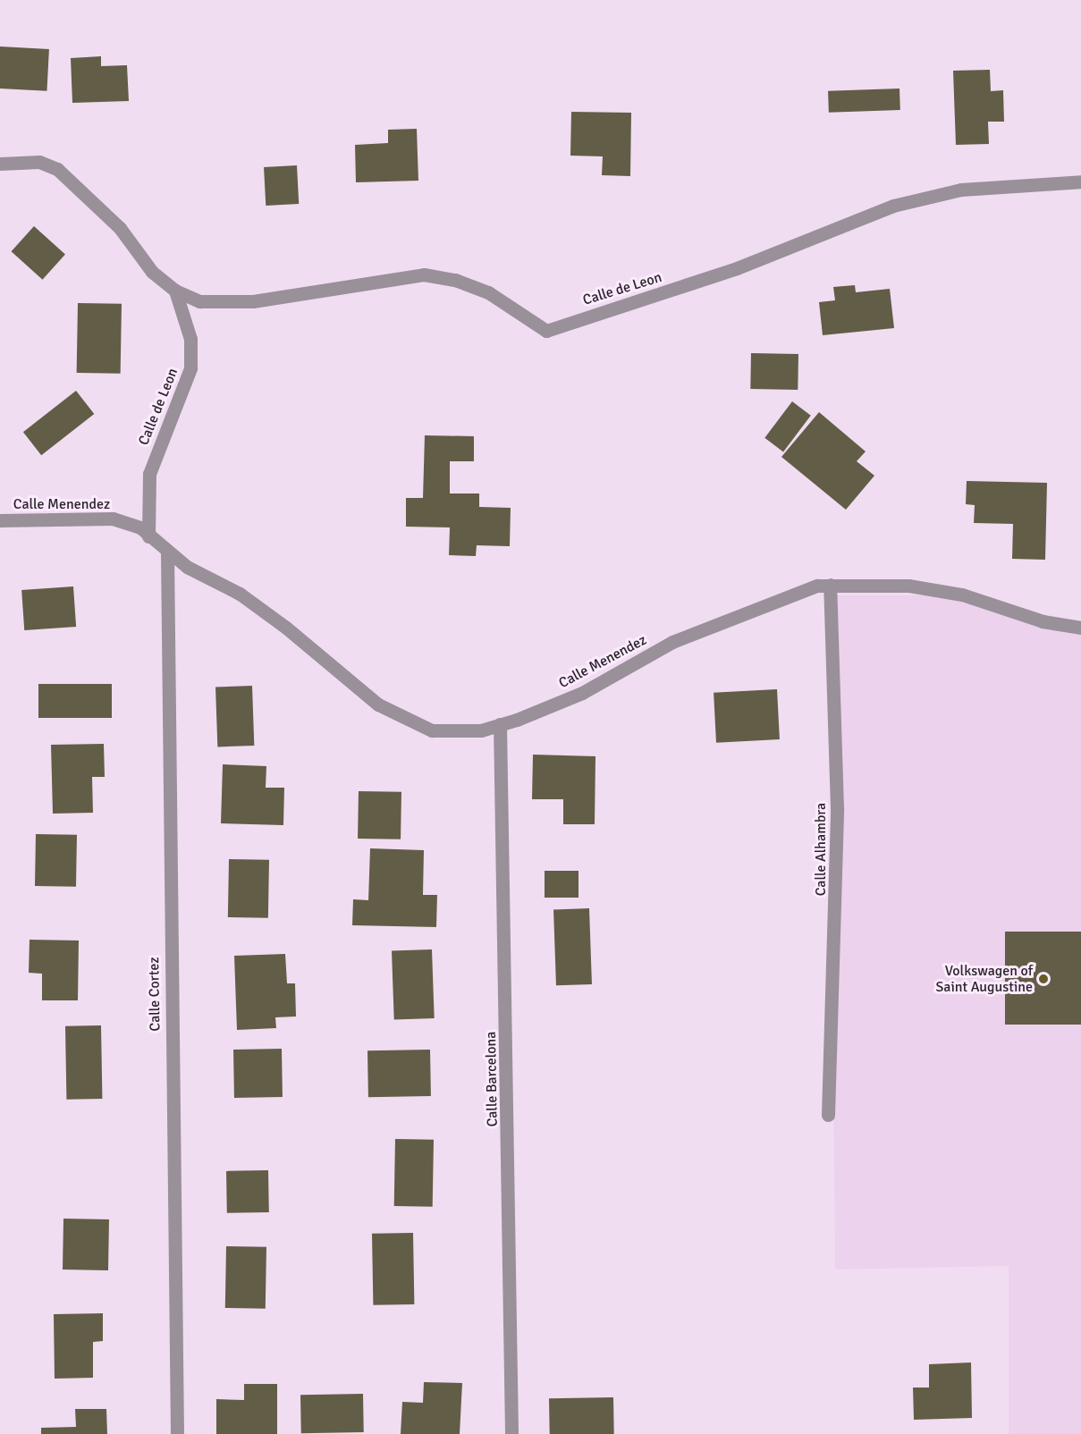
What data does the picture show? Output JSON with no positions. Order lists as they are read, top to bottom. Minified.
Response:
{"streets":{"street":["Calle de Leon","Calle Menendez","Calle Alhambra","Calle Cortez","Calle Barcelona"]},"crossings":[["Calle de Leon","Calle Menendez"],["Calle Menendez","Calle Alhambra"],["Calle Menendez","Calle Cortez"],["Calle Menendez","Calle Barcelona"]],"places":["Volkswagen of Saint Augustine"]}
